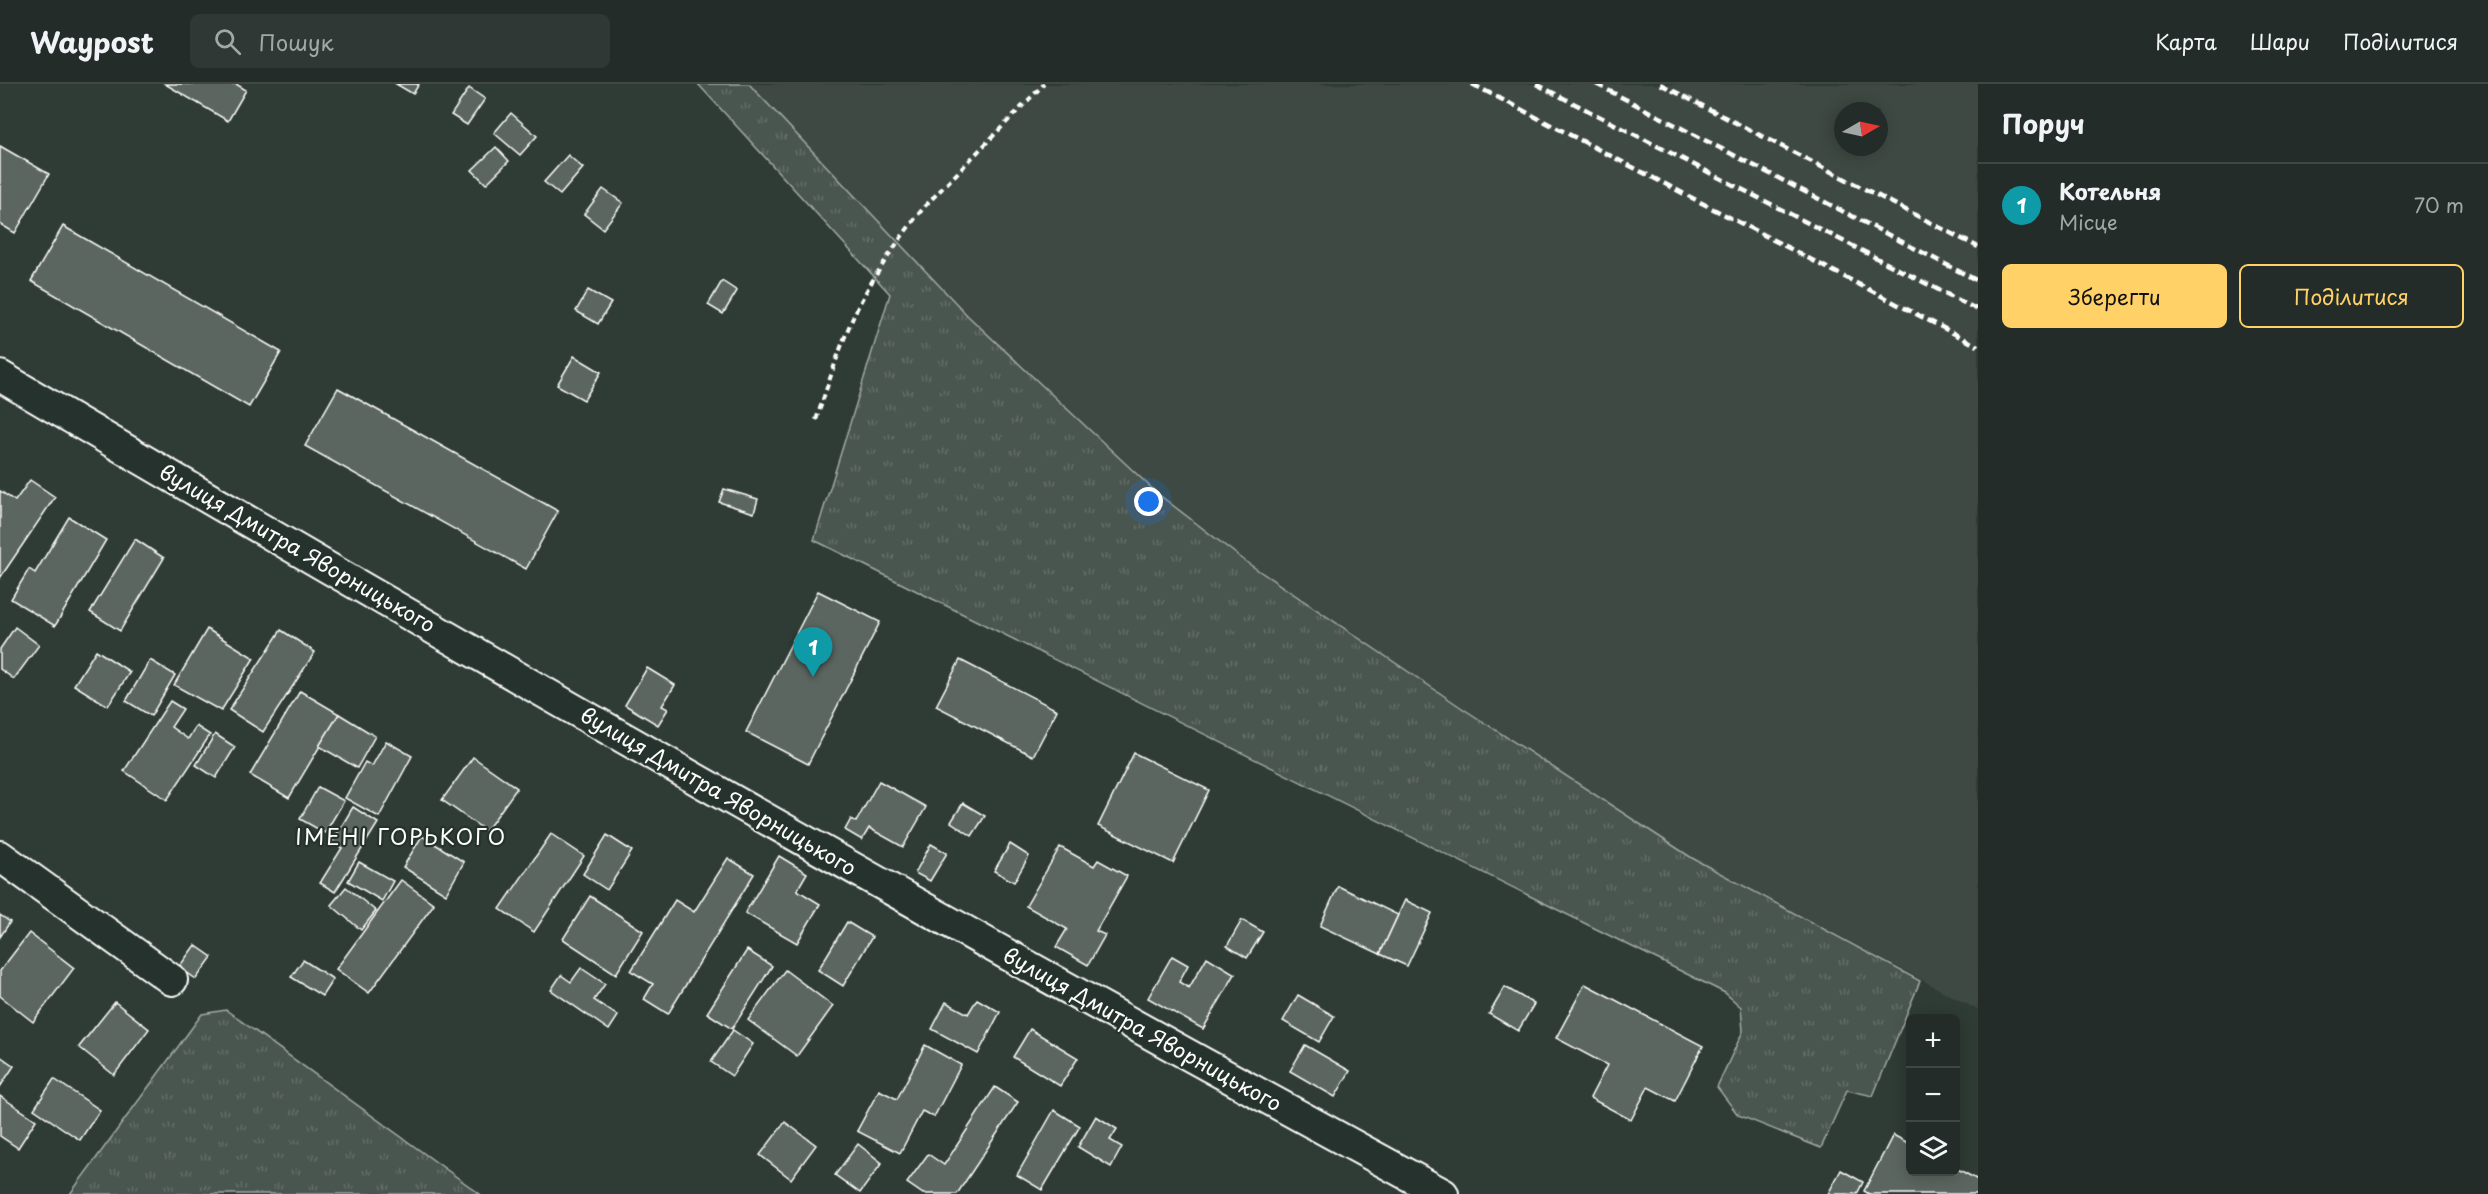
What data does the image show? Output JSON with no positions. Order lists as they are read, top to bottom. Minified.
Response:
{"streets":{"street":["вулиця Дмитра Яворницького"]},"districts":["ІМЕНІ ГОРЬКОГО"],"north":"right","page":{"header":"Waypost","search":"Пошук","nav":["Карта","Шари","Поділитися"],"heading":"Поруч","list":[{"mark":"1","name":"Котельня","note":"Місце","value":"70 m"}],"buttons":["Зберегти","Поділитися"],"pins":"1","map_buttons":["+","−"]}}
